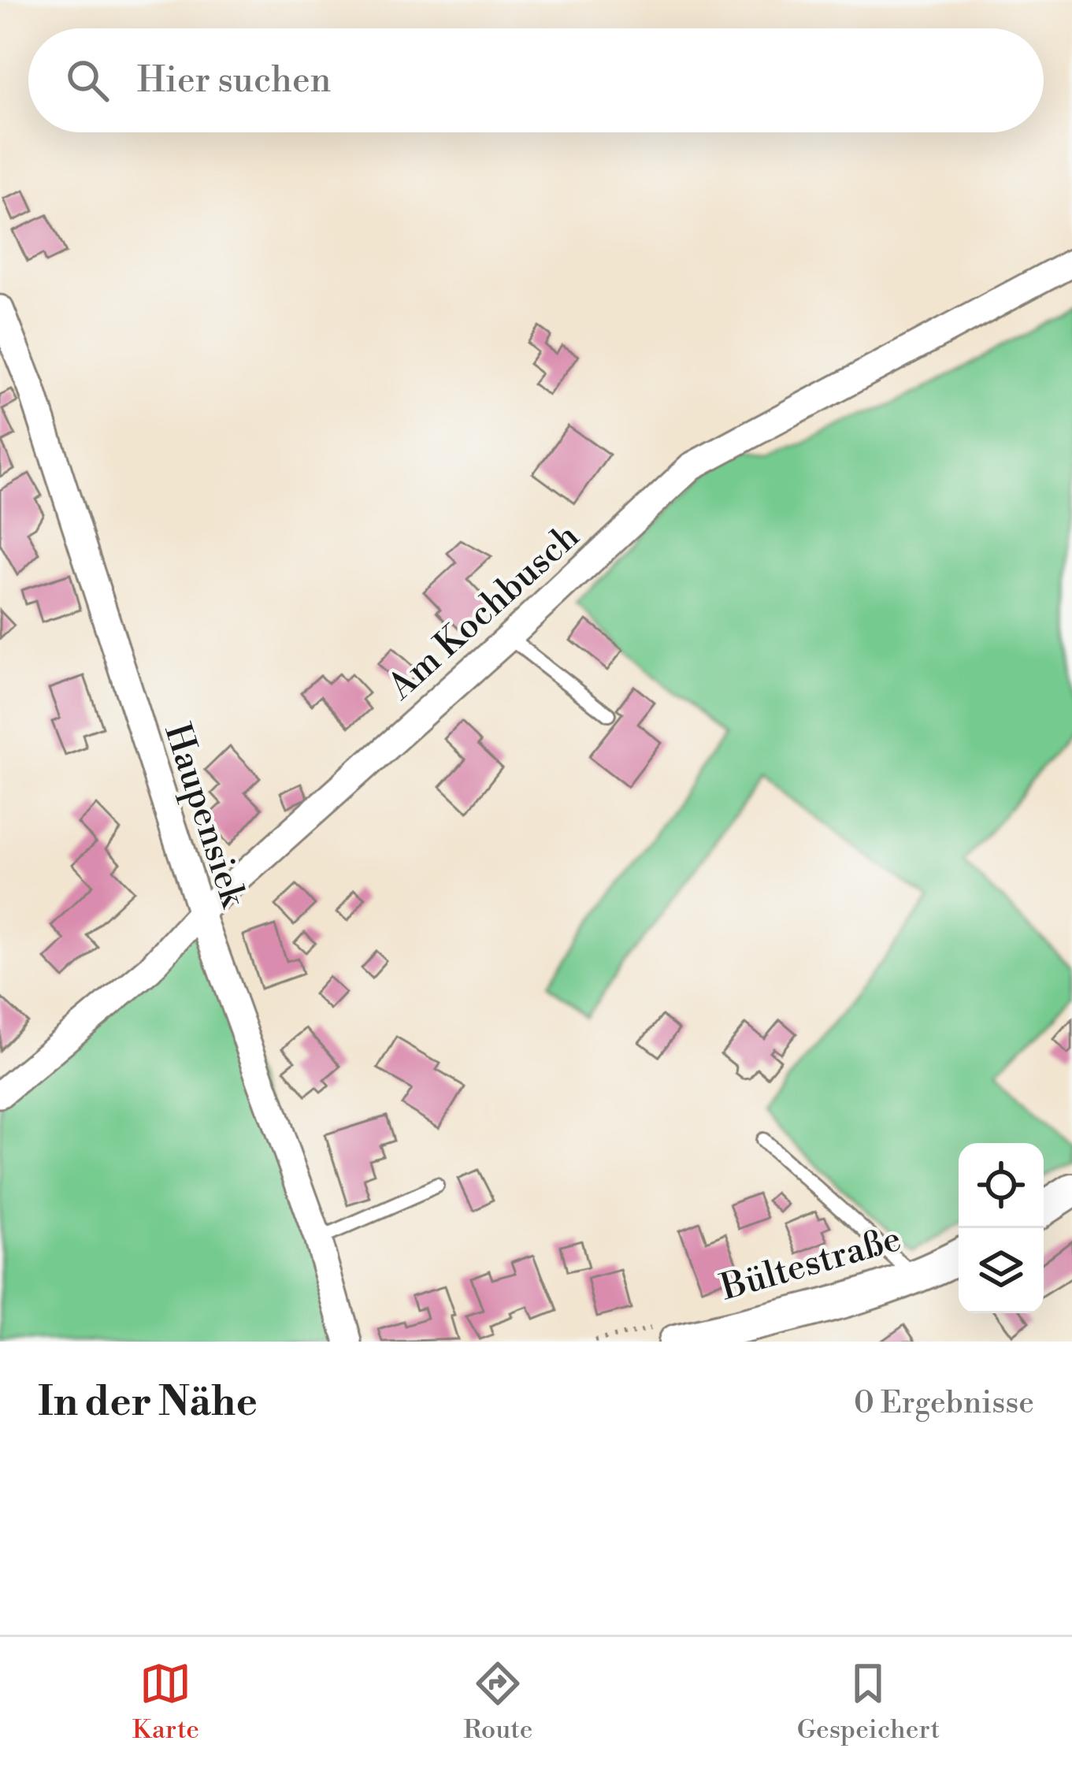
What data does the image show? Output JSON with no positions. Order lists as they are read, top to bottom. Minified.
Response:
{"streets":{"street":["Am Kochbusch","Haupensiek","Bültestraße"]},"crossings":[["Am Kochbusch","Haupensiek"]],"page":{"search":"Hier suchen","heading":["In der Nähe","0 Ergebnisse"],"nav":["Karte","Route","Gespeichert"]}}
